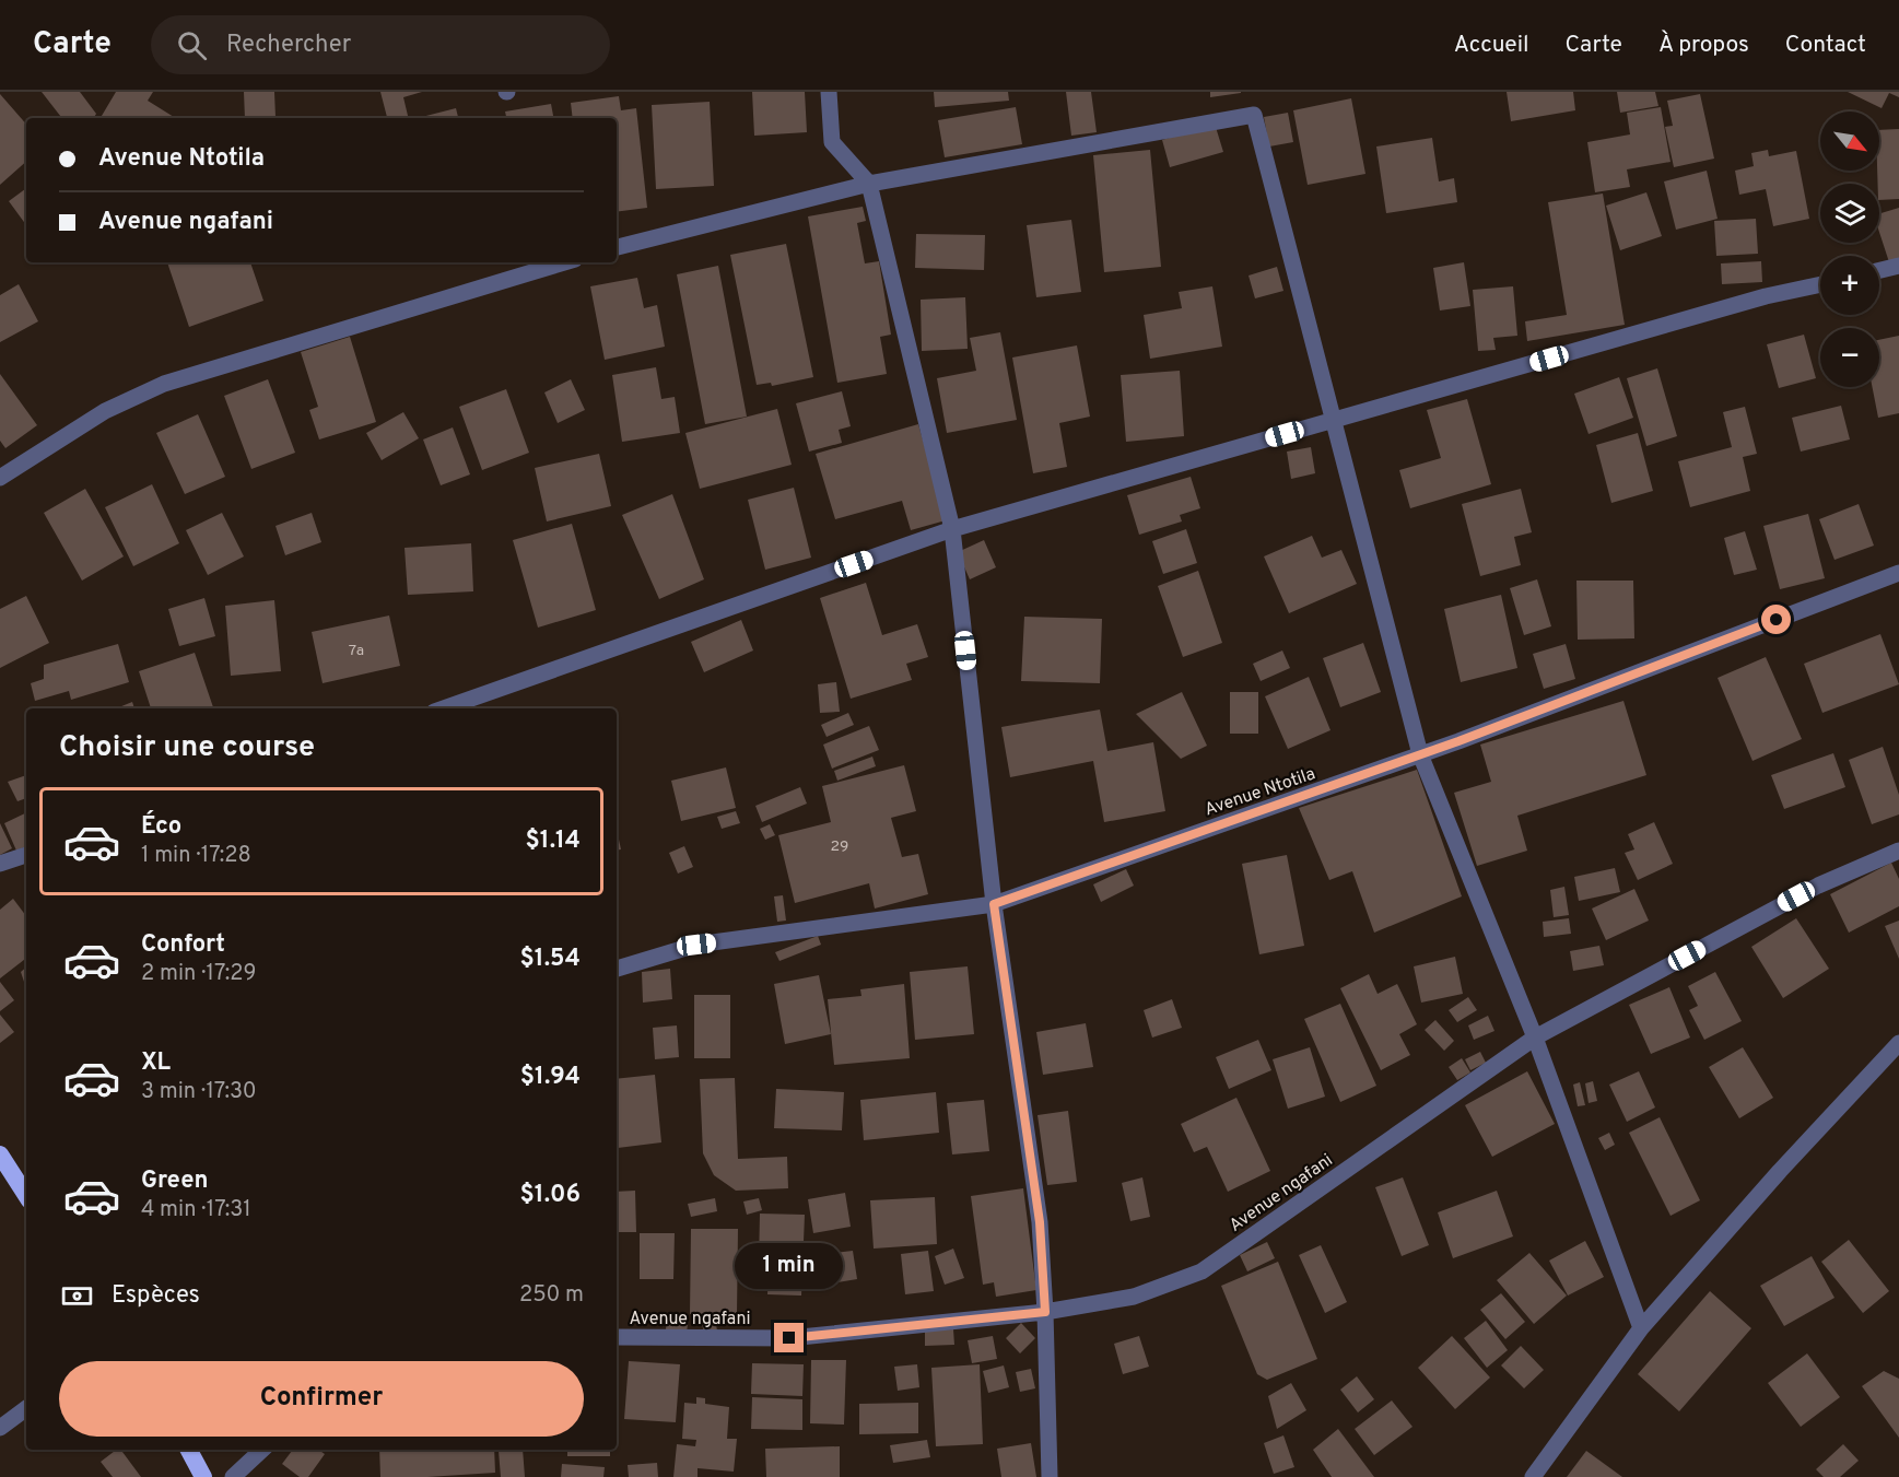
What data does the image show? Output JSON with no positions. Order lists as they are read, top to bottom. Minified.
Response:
{"streets":{"street":["Avenue Ntotila","Avenue ngafani"]},"house_numbers":["7a","29"],"north":"bottom right","page":{"header":"Carte","search":"Rechercher","nav":["Accueil","Carte","À propos","Contact"],"map_buttons":["+","−"],"banner":["Avenue Ntotila","Avenue ngafani"],"heading":"Choisir une course","list":[{"name":"Éco","note":"1 min · 17:28","value":"$1.14"},{"name":"Confort","note":"2 min · 17:29","value":"$1.54"},{"name":"XL","note":"3 min · 17:30","value":"$1.94"},{"name":"Green","note":"4 min · 17:31","value":"$1.06"}],"bubble":"1 min","pay":["Espèces","250 m"],"buttons":"Confirmer"}}
